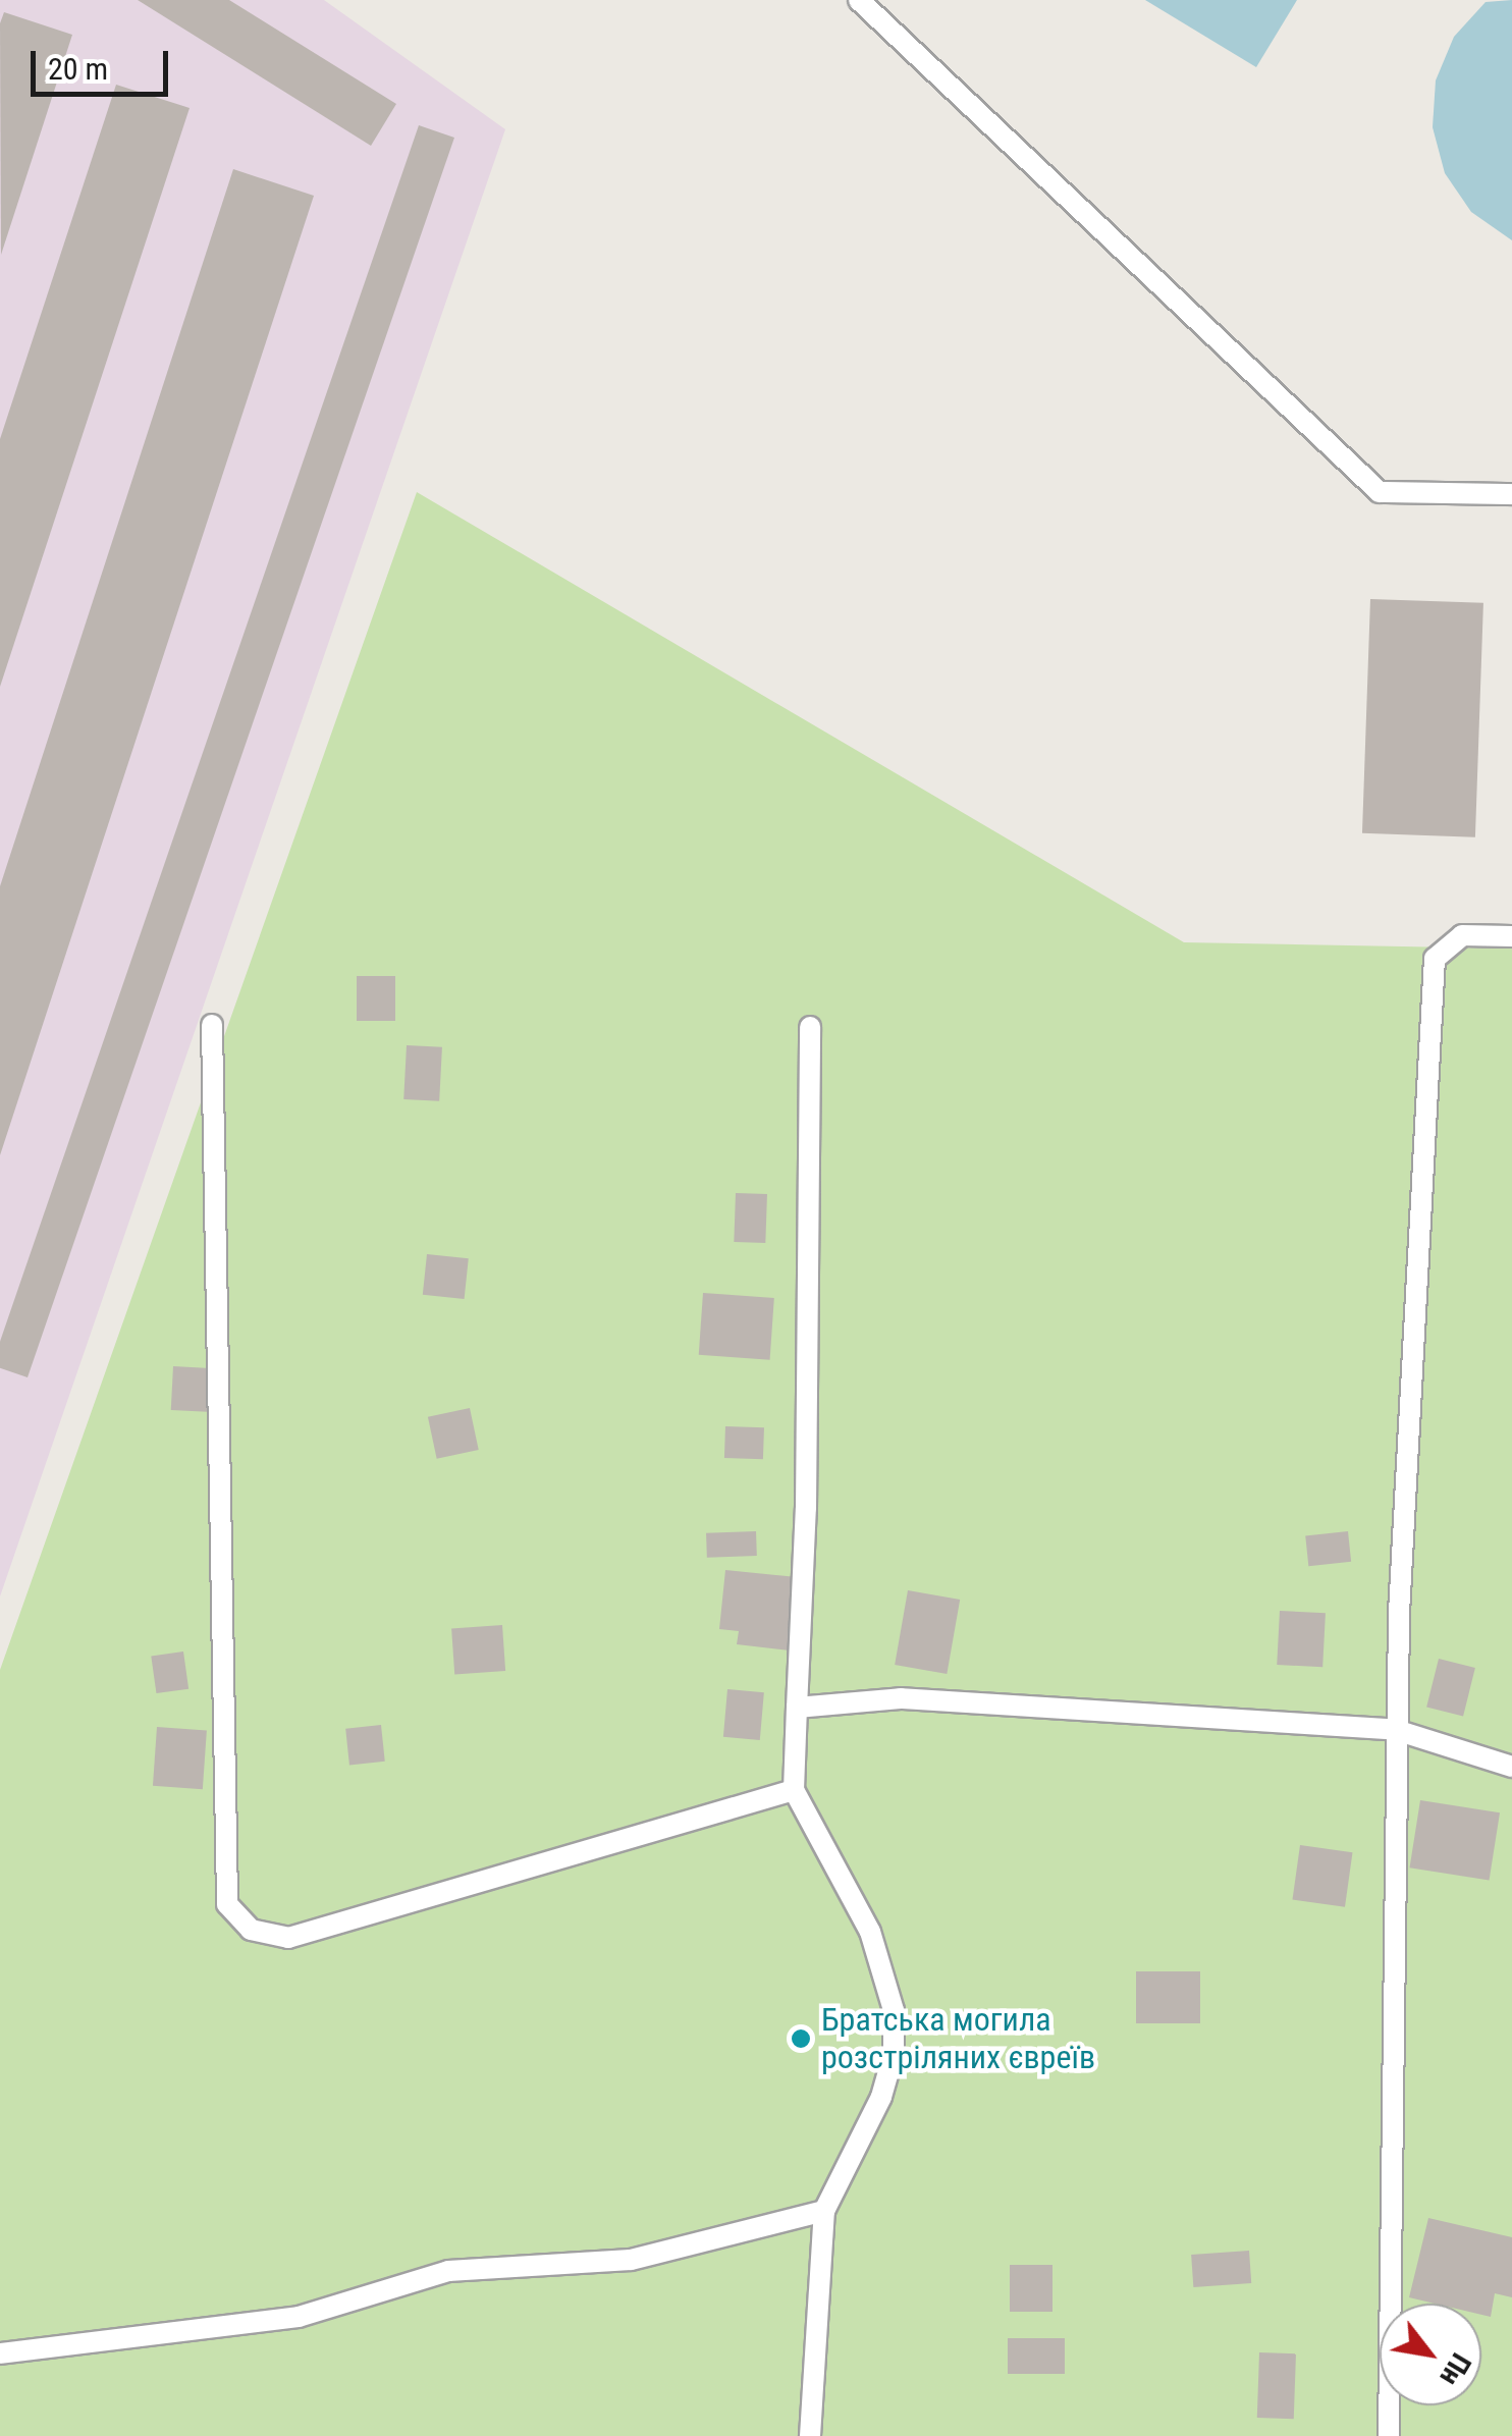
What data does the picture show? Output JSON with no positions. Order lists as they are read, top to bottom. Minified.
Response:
{"places":["Братська могила розстріляних євреїв"],"scale_bar":"20 m","north":"bottom right"}
